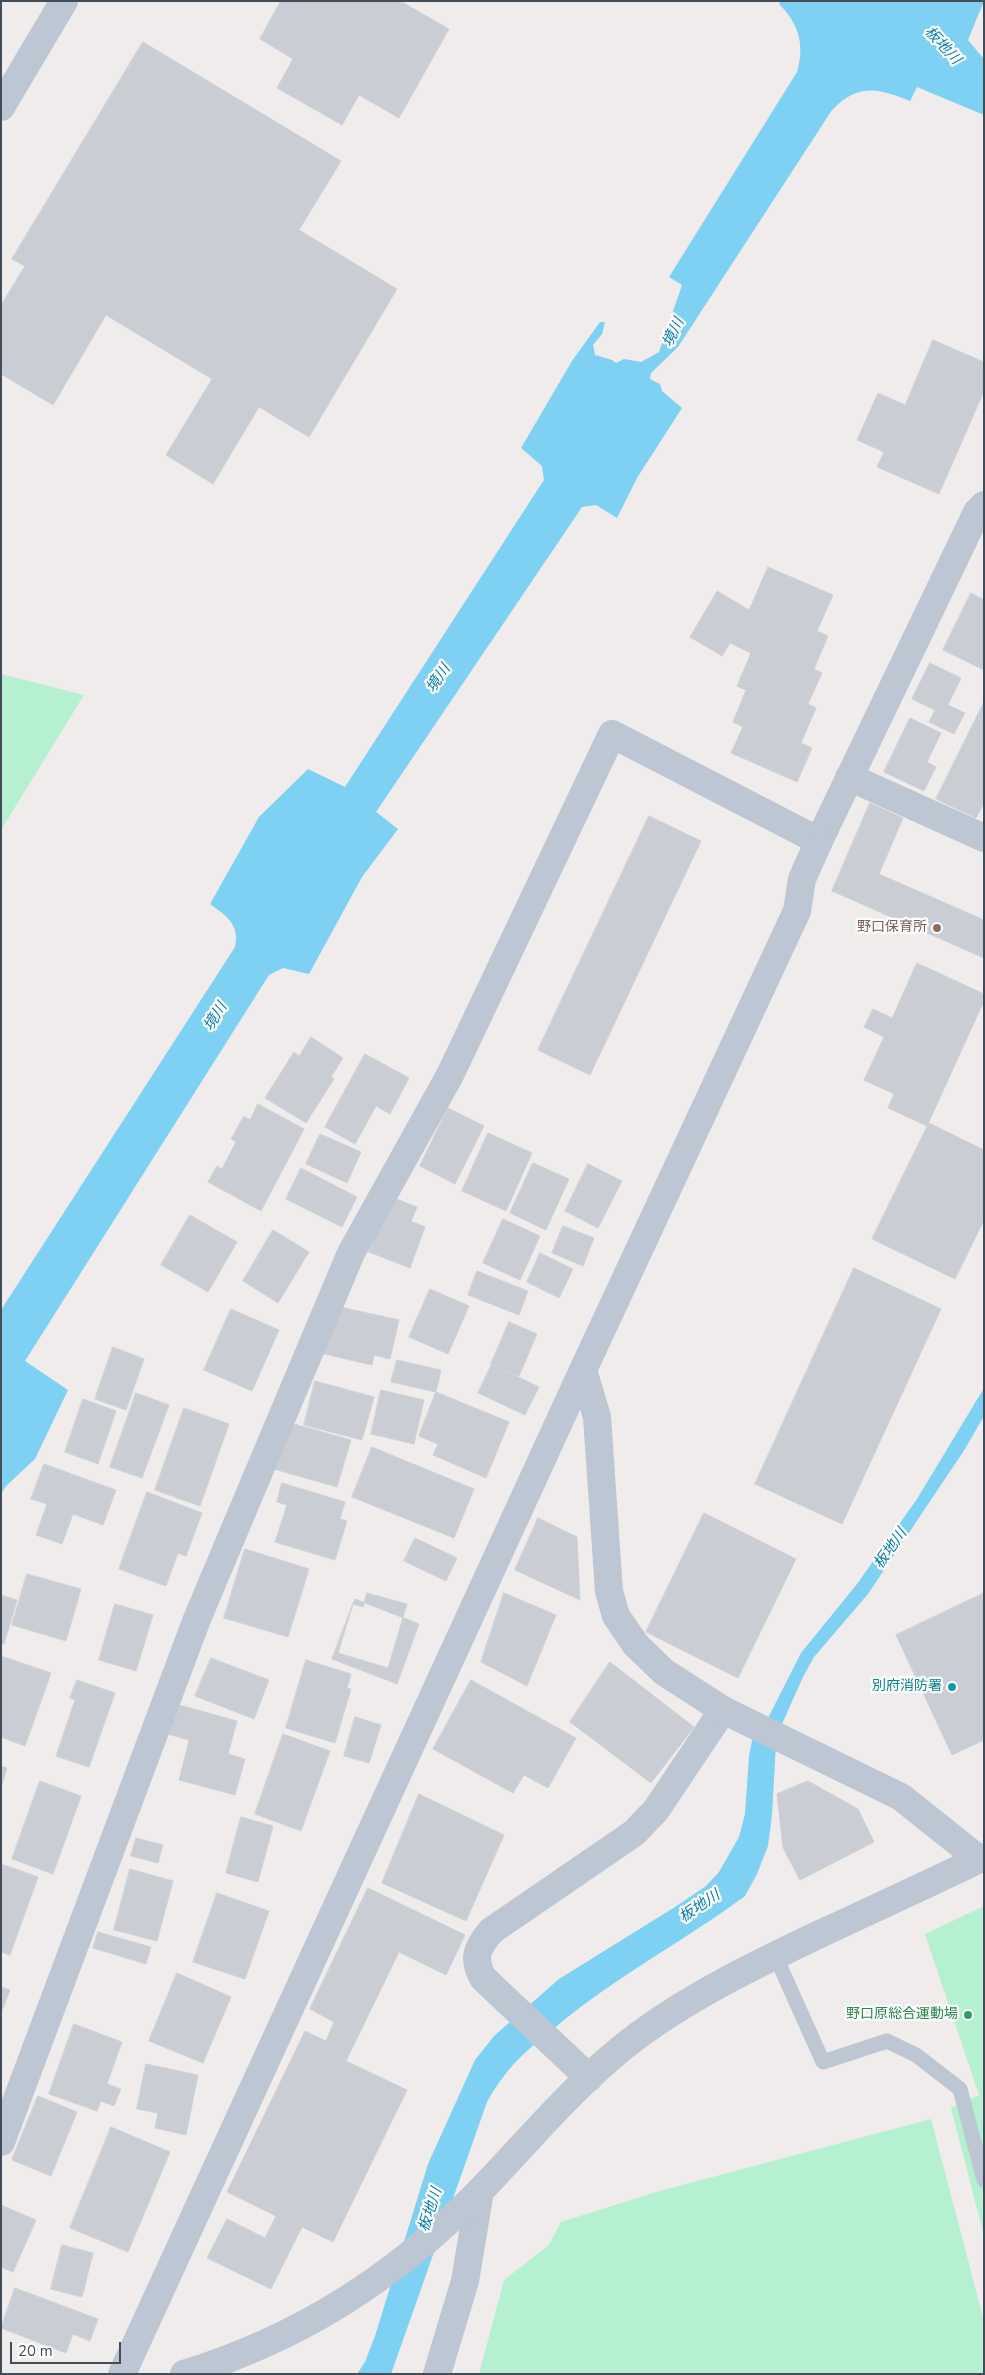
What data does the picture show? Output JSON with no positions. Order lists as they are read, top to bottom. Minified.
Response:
{"water":["板地川","境川"],"places":["野口保育所","別府消防署","野口原総合運動場"],"scale_bar":"20 m"}
